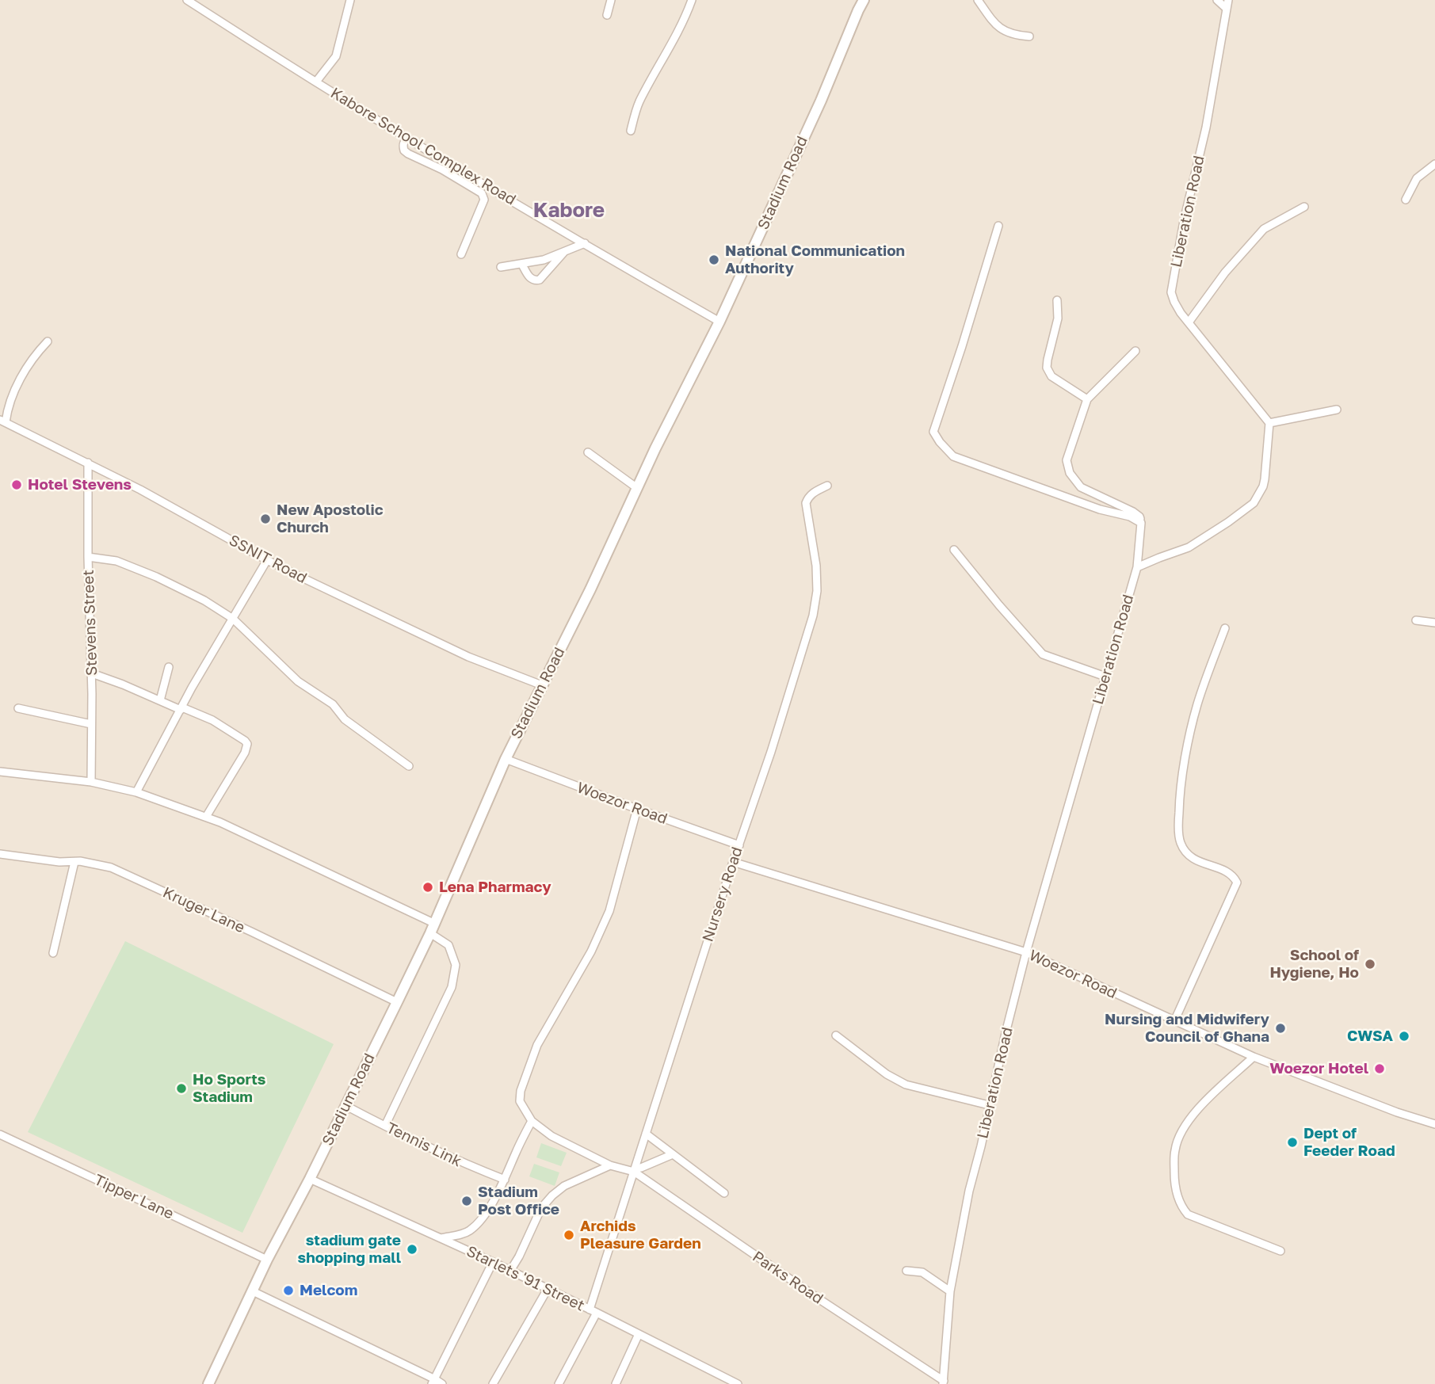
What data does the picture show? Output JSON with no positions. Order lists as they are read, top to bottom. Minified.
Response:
{"streets":{"main road":["Stadium Road"],"street":["Kabore School Complex Road","Liberation Road","SSNIT Road","Stevens Street","Woezor Road","Nursery Road","Kruger Lane","Tennis Link","Tipper Lane","Parks Road","Starlets '91 Street"]},"crossings":[["Kabore School Complex Road","Stadium Road"],["Stadium Road","SSNIT Road"],["Stadium Road","Woezor Road"],["Stadium Road","Kruger Lane"],["Stadium Road","Tennis Link"],["Stadium Road","Tipper Lane"],["Stadium Road","Starlets '91 Street"],["Liberation Road","Woezor Road"],["Liberation Road","Parks Road"],["SSNIT Road","Stevens Street"],["Woezor Road","Nursery Road"],["Nursery Road","Parks Road"],["Nursery Road","Starlets '91 Street"]],"districts":["Kabore"],"places":["National Communication Authority","Hotel Stevens","New Apostolic Church","Lena Pharmacy","School of Hygiene, Ho","Nursing and Midwifery Council of Ghana","CWSA","Woezor Hotel","Ho Sports Stadium","Dept of Feeder Road","Stadium Post Office","Archids Pleasure Garden","stadium gate shopping mall","Melcom"]}
